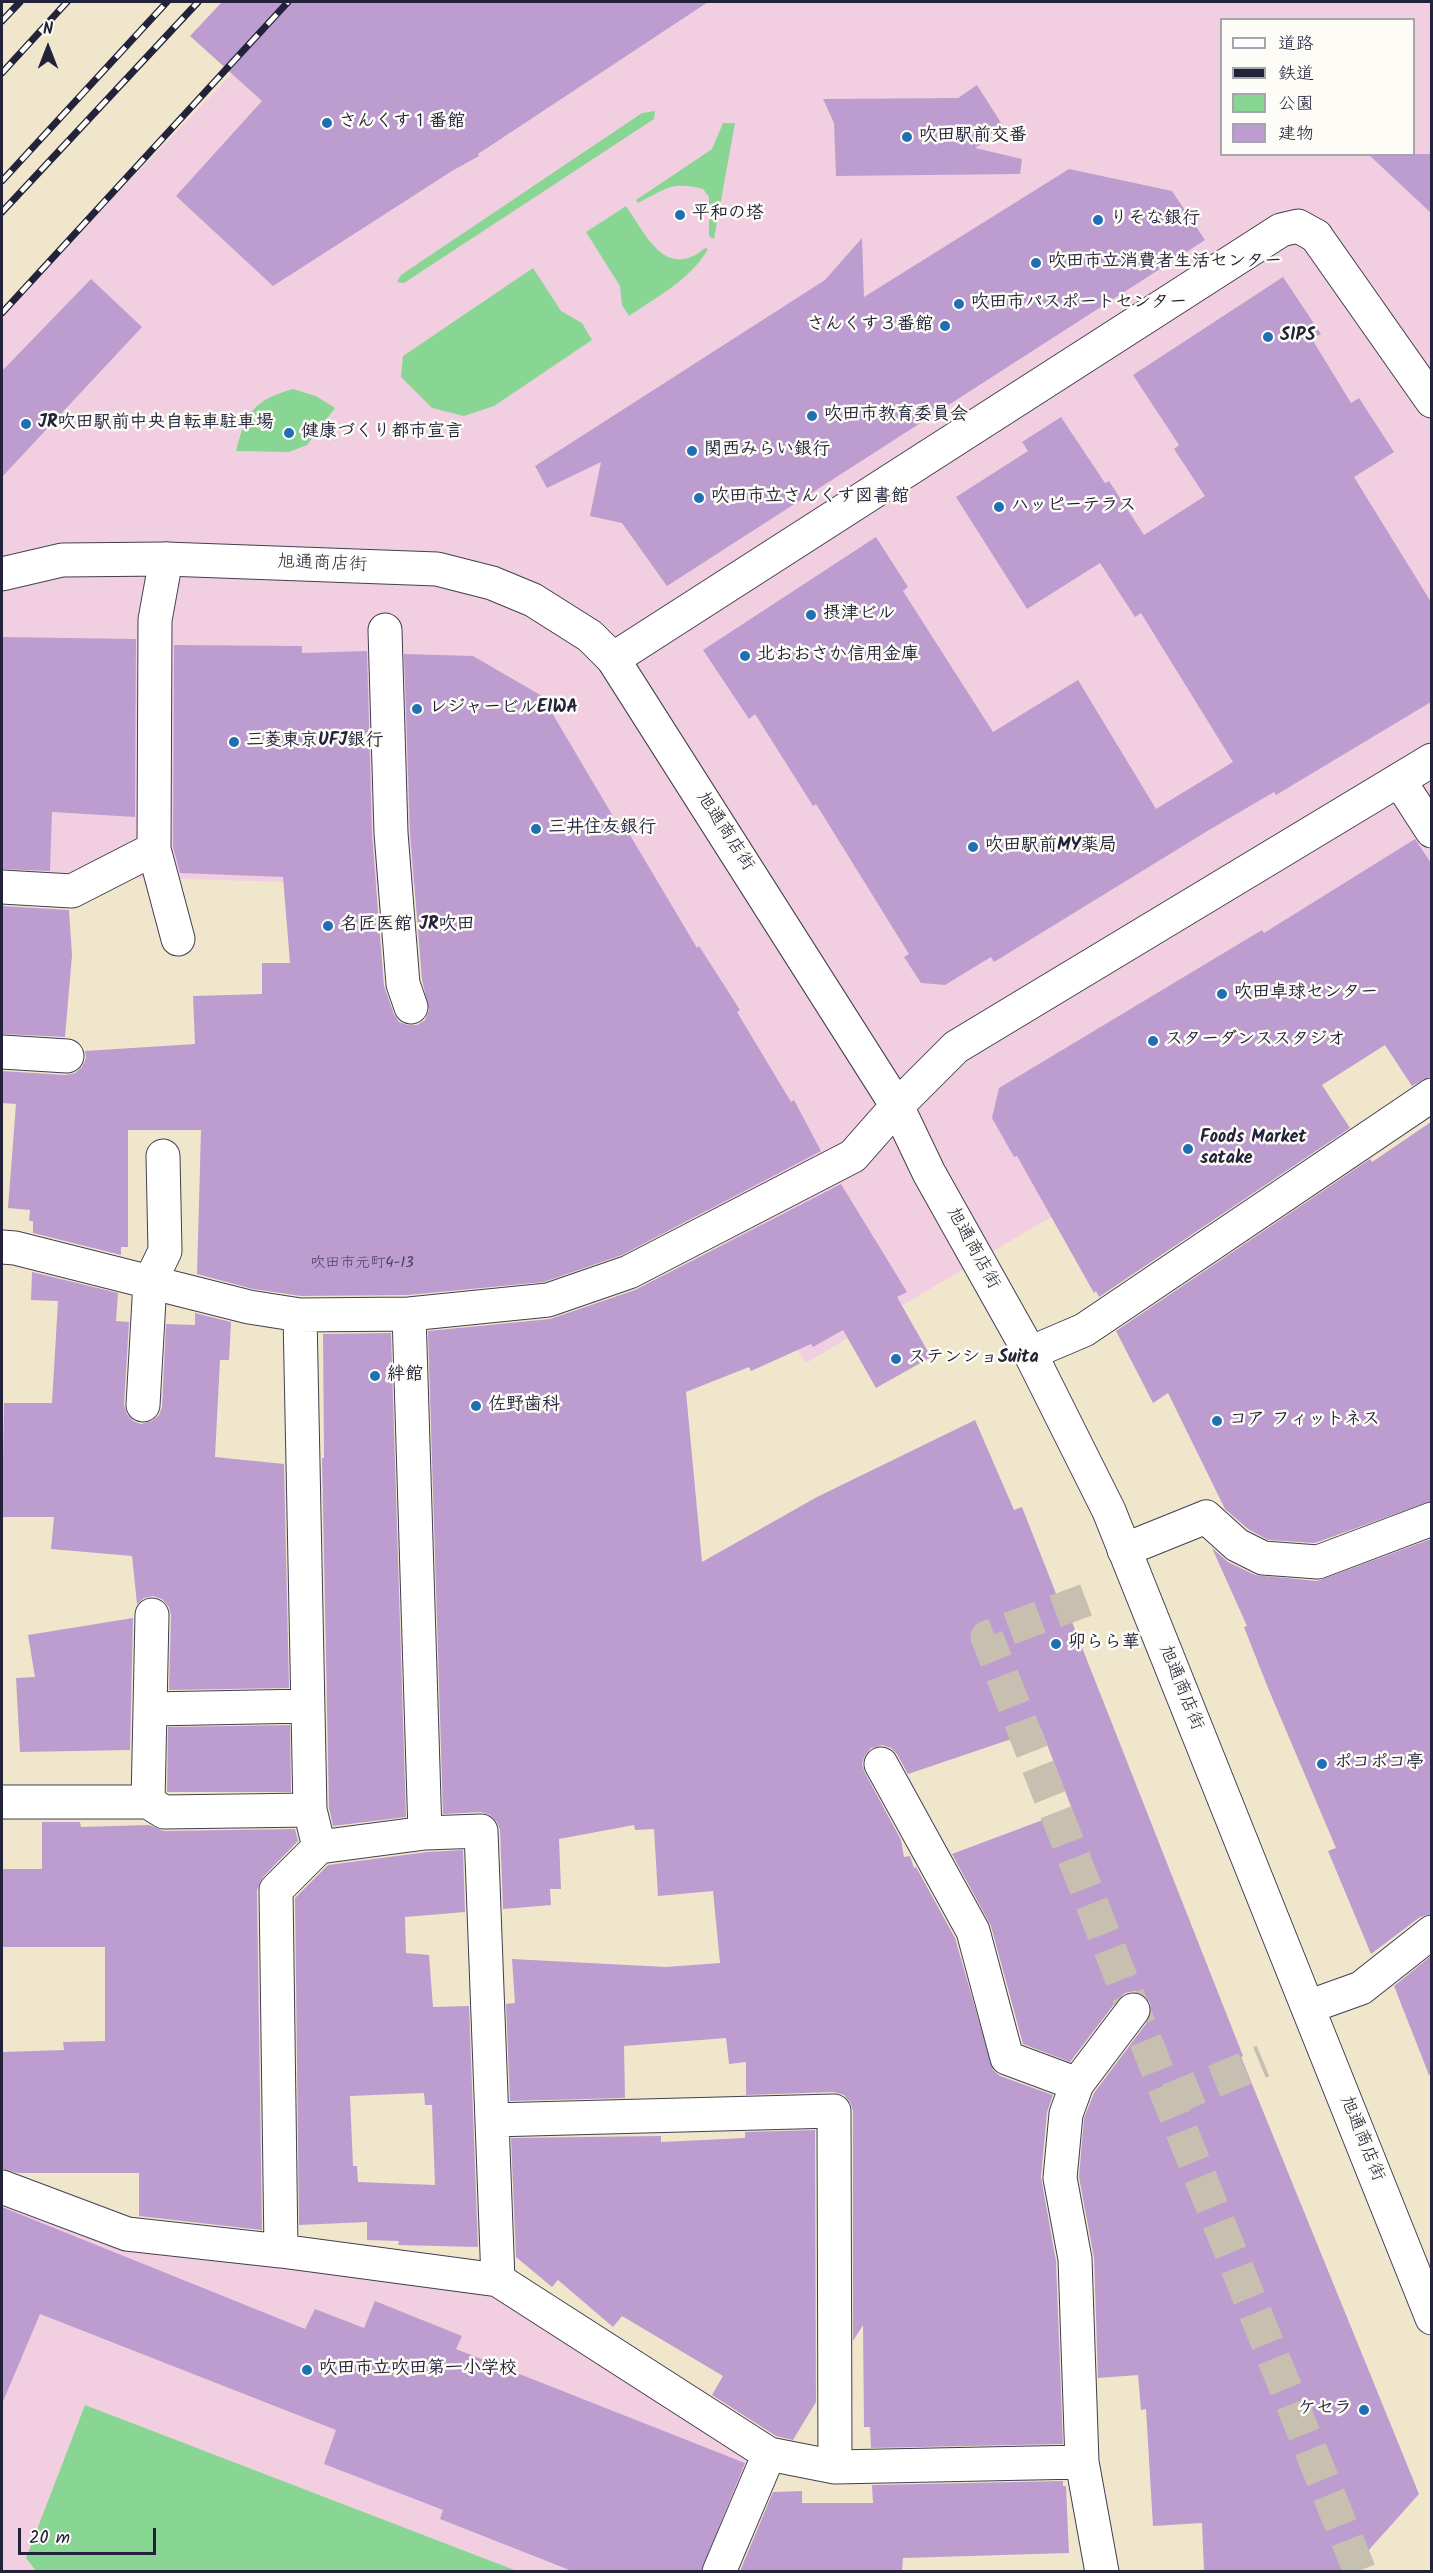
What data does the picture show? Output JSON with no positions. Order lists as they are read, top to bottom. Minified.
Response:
{"streets":{"street":["旭通商店街"]},"places":["さんくす１番館","吹田駅前交番","平和の塔","りそな銀行","吹田市立消費者生活センター","吹田市パスポートセンター","さんくす３番館","SIPS","吹田市教育委員会","JR吹田駅前中央自転車駐車場","健康づくり都市宣言","関西みらい銀行","吹田市立さんくす図書館","ハッピーテラス","摂津ビル","北おおさか信用金庫","レジャービルEIWA","三菱東京UFJ銀行","三井住友銀行","吹田駅前MY薬局","名匠医館 JR吹田","吹田卓球センター","スターダンススタジオ","Foods Market satake","ステンショSuita","絆館","佐野歯科","コア フィットネス","卯らら華","ポコポコ亭","吹田市立吹田第一小学校","ケセラ"],"house_numbers":["吹田市元町4-13"],"legend":["道路","鉄道","公園","建物"],"scale_bar":"20 m","north":"top"}
